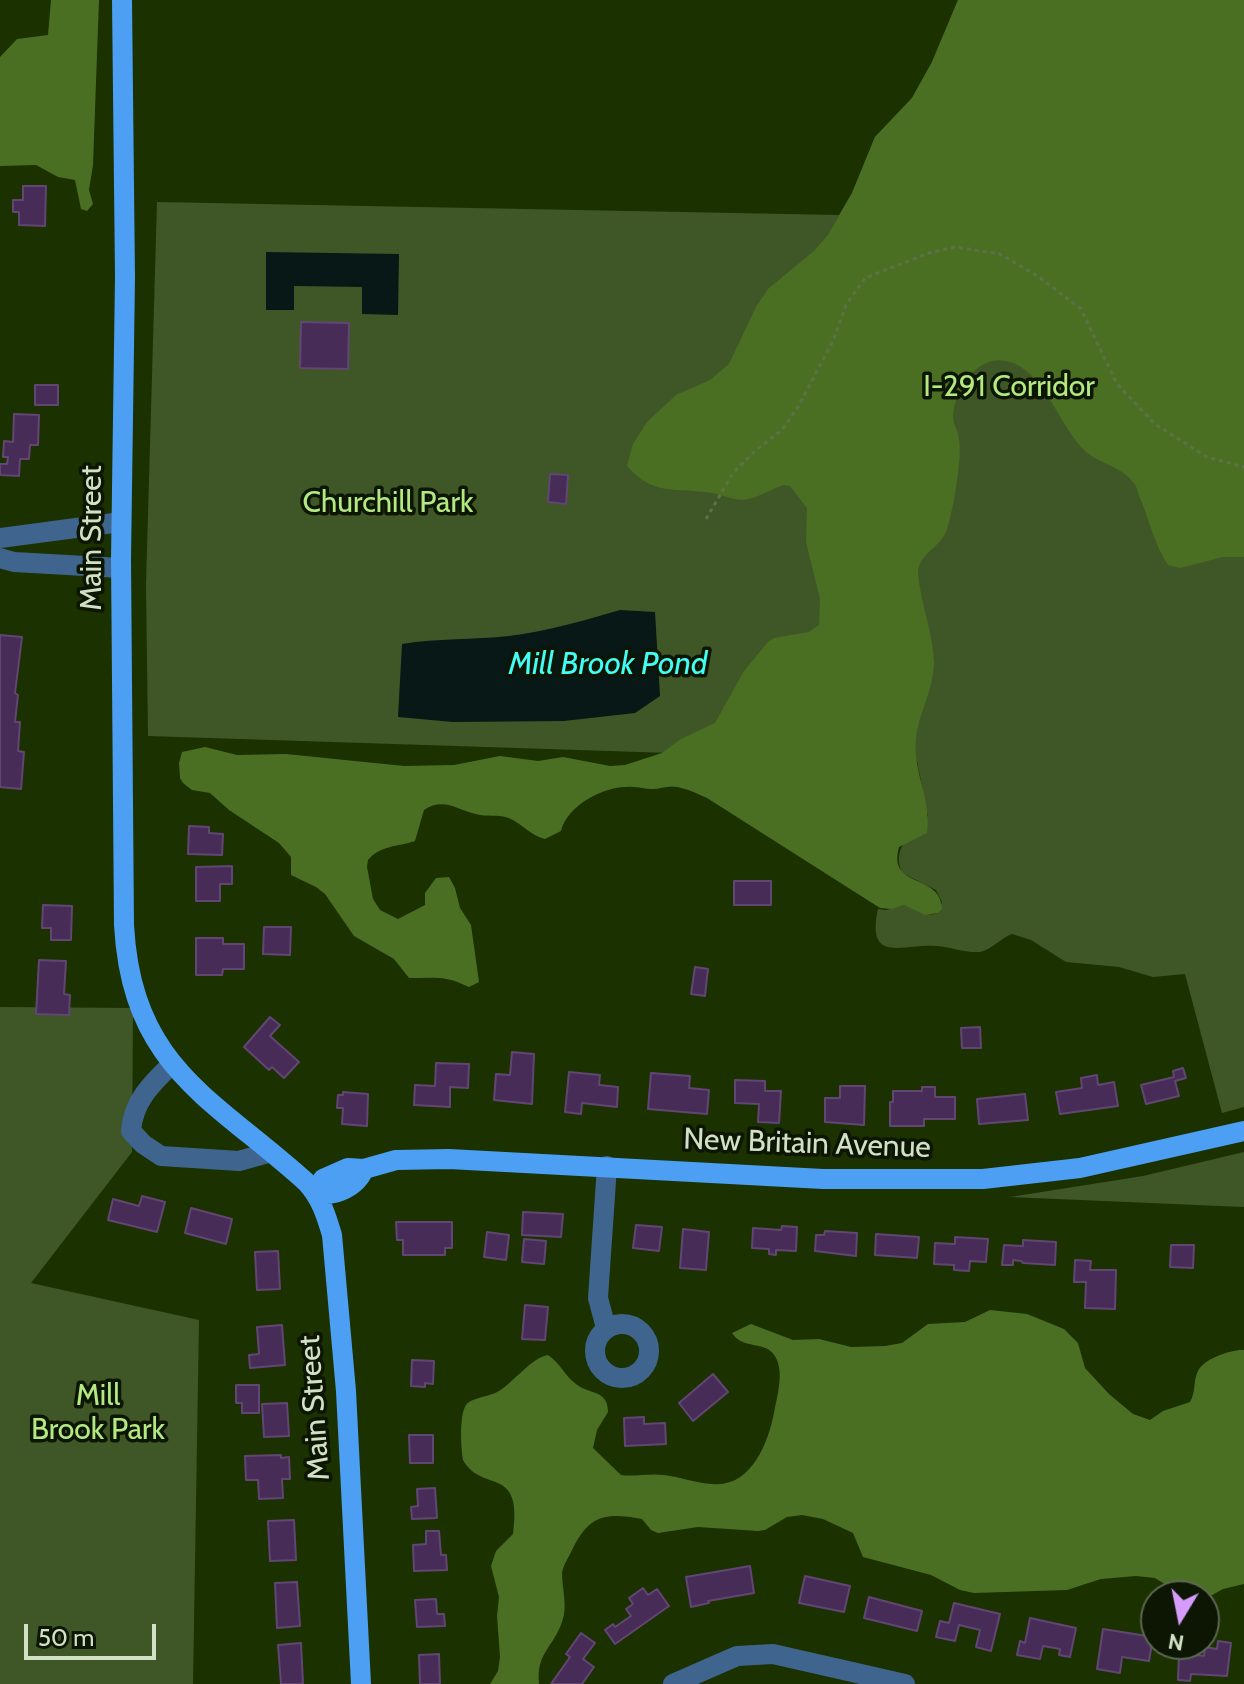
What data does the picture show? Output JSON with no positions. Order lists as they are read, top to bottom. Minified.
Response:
{"streets":{"main road":["Main Street","New Britain Avenue"]},"crossings":[["Main Street","New Britain Avenue"]],"water":["Mill Brook Pond"],"parks":["I-291 Corridor","Churchill Park","Mill Brook Park"],"scale_bar":"50 m","north":"bottom"}
